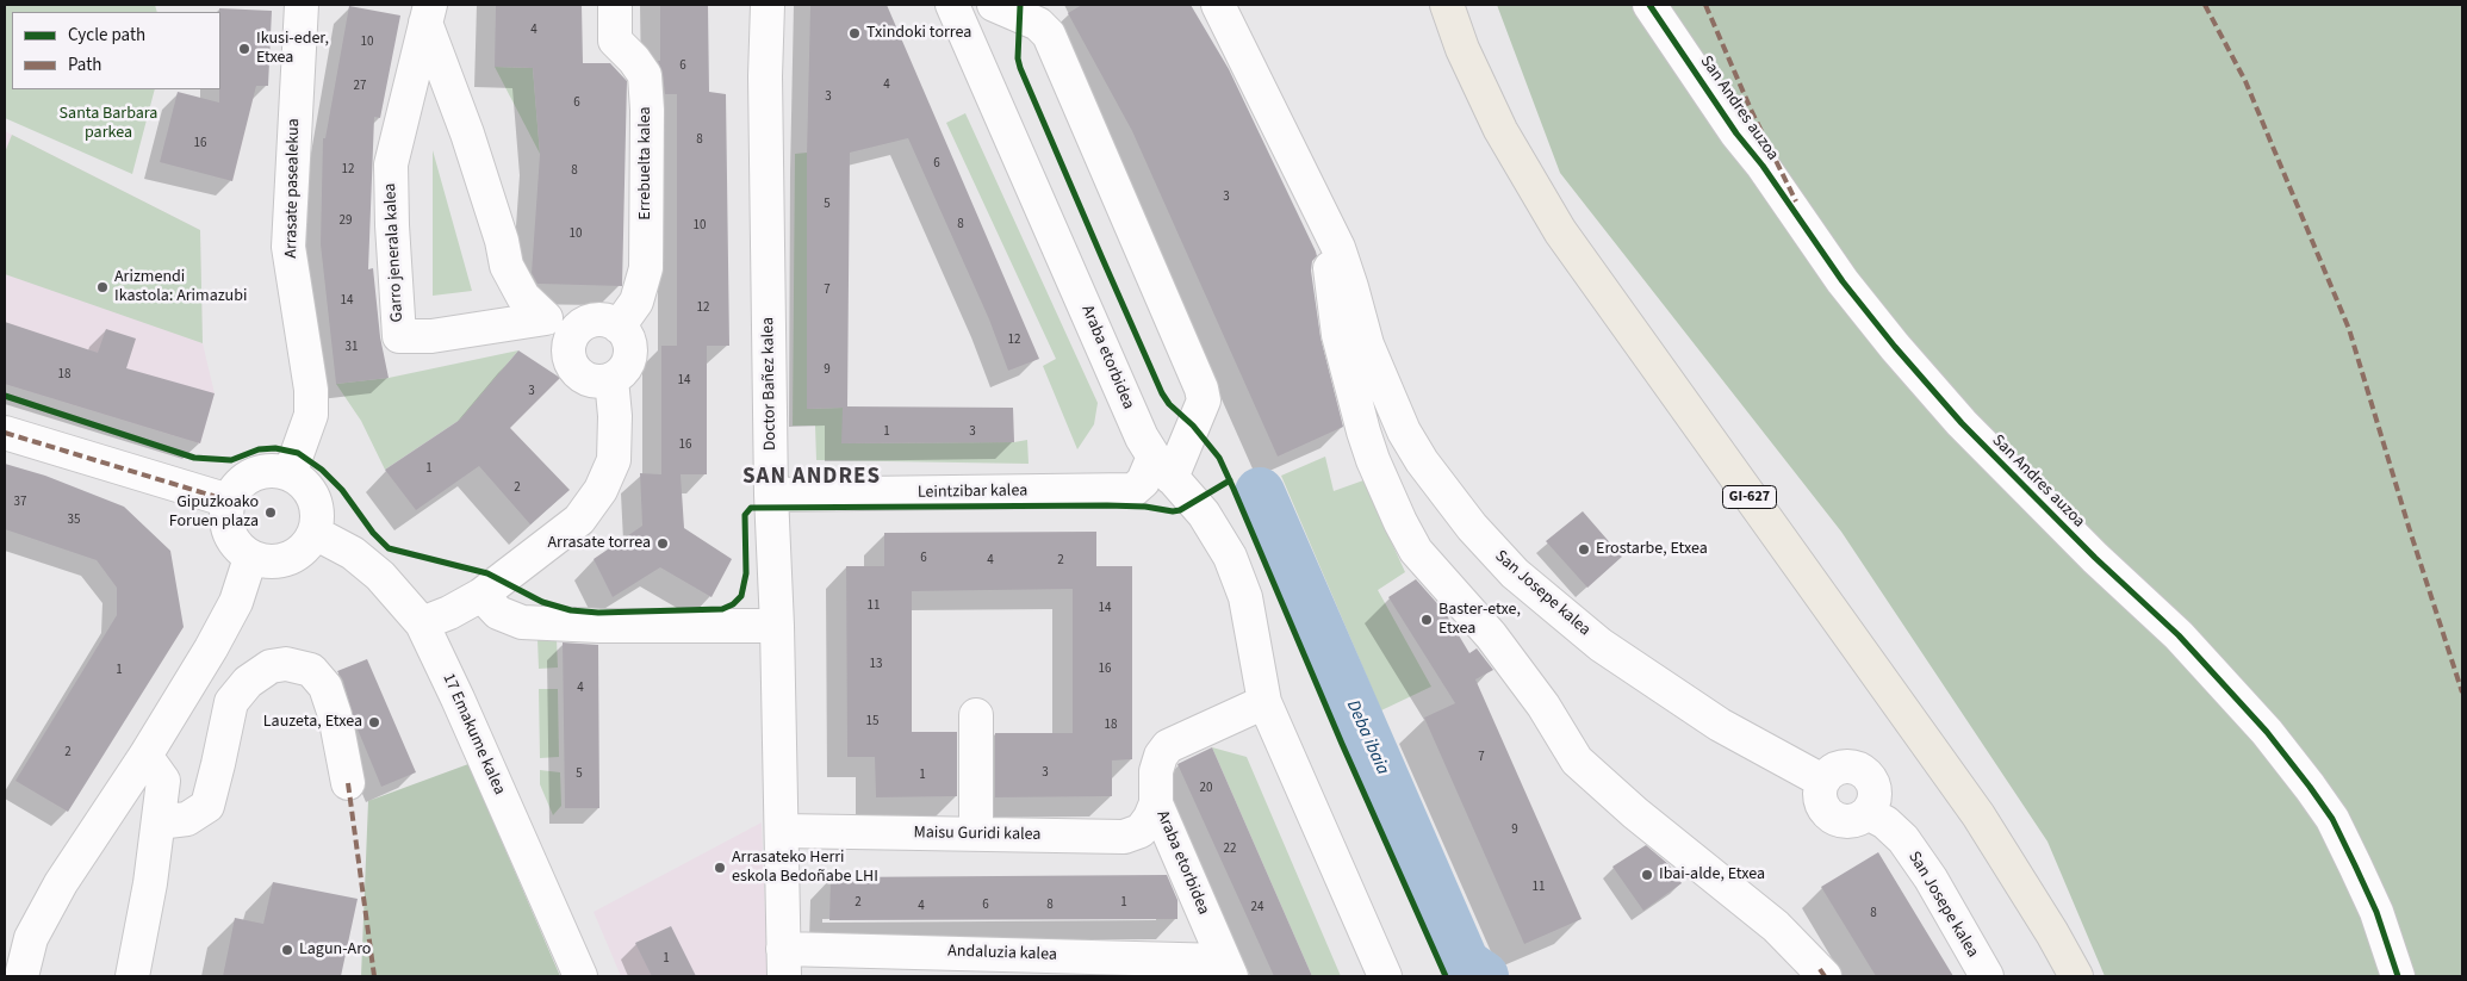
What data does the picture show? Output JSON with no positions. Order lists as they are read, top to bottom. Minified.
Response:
{"streets":{"main road":["GI-627"],"street":["San Andres auzoa","Errebuelta kalea","Arrasate pasealekua","Garro jenerala kalea","Araba etorbidea","Doctor Bañez kalea","Leintzibar kalea","San Josepe kalea","17 Emakume kalea","Maisu Guridi kalea","Andaluzia kalea"]},"crossings":[["Arrasate pasealekua","17 Emakume kalea"],["Araba etorbidea","Leintzibar kalea"],["Araba etorbidea","Maisu Guridi kalea"],["Araba etorbidea","Andaluzia kalea"],["Doctor Bañez kalea","Leintzibar kalea"],["Doctor Bañez kalea","Maisu Guridi kalea"],["Doctor Bañez kalea","Andaluzia kalea"]],"districts":["SAN ANDRES"],"water":["Deba ibaia"],"parks":["Santa Barbara parkea"],"places":["Txindoki torrea","Ikusi-eder, Etxea","Arizmendi Ikastola: Arimazubi","Gipuzkoako Foruen plaza","Arrasate torrea","Erostarbe, Etxea","Baster-etxe, Etxea","Lauzeta, Etxea","Arrasateko Herri eskola Bedoñabe LHI","Ibai-alde, Etxea","Lagun-Aro"],"house_numbers":["4","10","6","4","27","3","6","8","16","6","12","8","3","5","29","8","10","10","7","14","12","12","31","9","18","14","3","1","3","16","1","2","37","35","6","4","2","11","14","13","16","1","4","15","18","2","7","3","5","1","20","9","22","11","2","1","6","8","4","24","8","1"],"legend":["Cycle path","Path"]}
